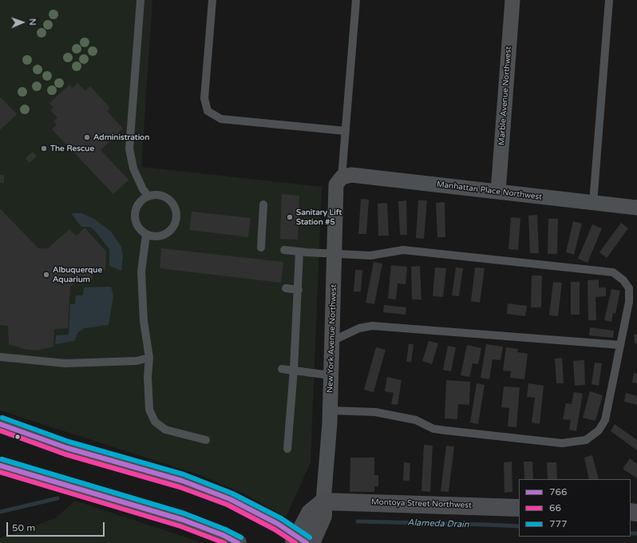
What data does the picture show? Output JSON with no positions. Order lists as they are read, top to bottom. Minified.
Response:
{"streets":{"street":["Marble Avenue Northwest","Manhattan Place Northwest","New York Avenue Northwest","Montoya Street Northwest"]},"crossings":[["Marble Avenue Northwest","Manhattan Place Northwest"],["Manhattan Place Northwest","New York Avenue Northwest"],["New York Avenue Northwest","Montoya Street Northwest"]],"water":["Alameda Drain"],"places":["Administration","The Rescue","Sanitary Lift Station #5","Albuquerque Aquarium"],"lines":["transit line 777","transit line 766","transit line 66"],"legend":["766","66","777"],"scale_bar":"50 m","north":"right"}
